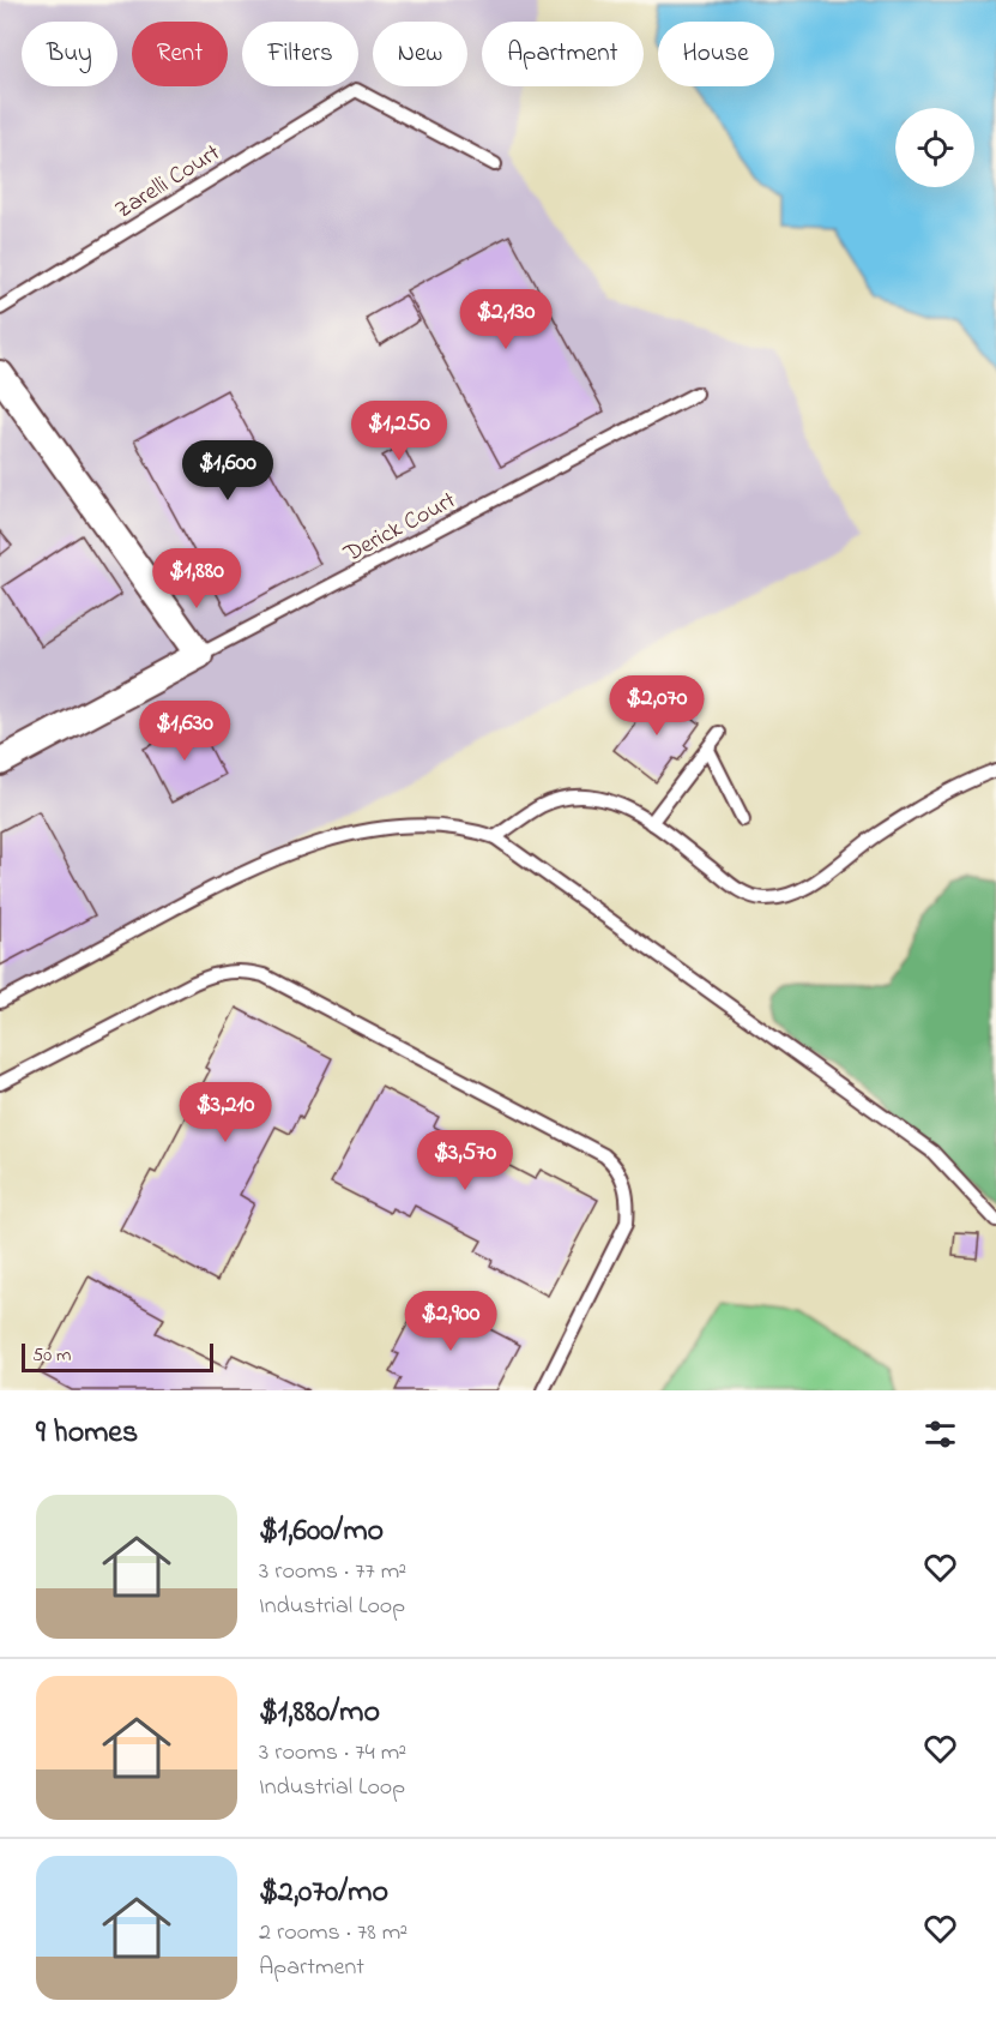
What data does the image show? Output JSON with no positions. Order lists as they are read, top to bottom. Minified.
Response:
{"streets":{"lane":["Zarelli Court","Derick Court"]},"scale_bar":"50 m","page":{"chip":["Buy","Rent","Filters","New","Apartment","House"],"price":["$2,130","$1,250","$1,600","$1,880","$2,070","$1,630","$3,210","$3,570","$2,900"],"scale":"50 m","heading":"9 homes","list":[{"name":"$1,600/mo","note":"3 rooms · 77 m² · Industrial Loop"},{"name":"$1,880/mo","note":"3 rooms · 74 m² · Industrial Loop"},{"name":"$2,070/mo","note":"2 rooms · 78 m² · Apartment"}]}}
